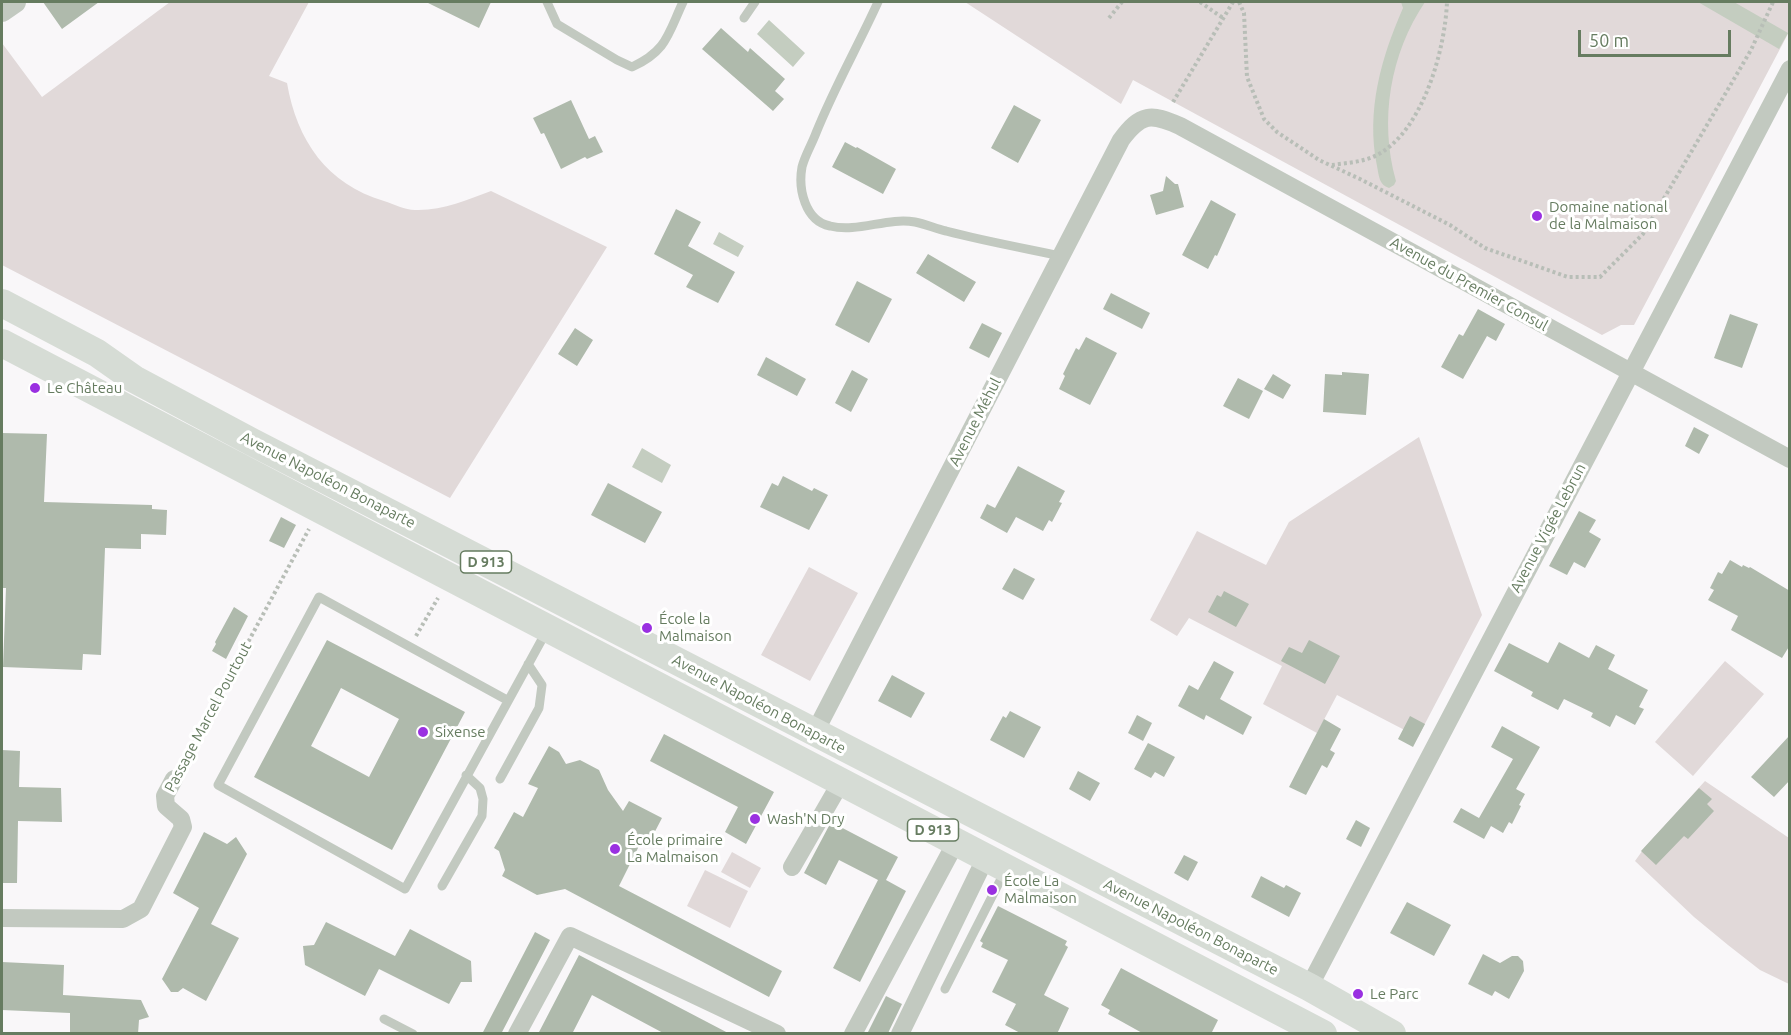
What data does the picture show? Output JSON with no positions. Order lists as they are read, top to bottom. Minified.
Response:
{"streets":{"main road":["Avenue Napoléon Bonaparte","D 913"],"street":["Avenue du Premier Consul","Avenue Méhul","Avenue Vigée Lebrun","Passage Marcel Pourtout"]},"crossings":[["Avenue du Premier Consul","Avenue Méhul"],["Avenue du Premier Consul","Avenue Vigée Lebrun"],["Avenue Méhul","Avenue Napoléon Bonaparte"],["Avenue Napoléon Bonaparte","Avenue Vigée Lebrun"],["Avenue Napoléon Bonaparte","D 913"]],"places":["Domaine national de la Malmaison","Le Château","École la Malmaison","Sixense","Wash'N Dry","École primaire La Malmaison","École La Malmaison","Le Parc"],"scale_bar":"50 m"}
